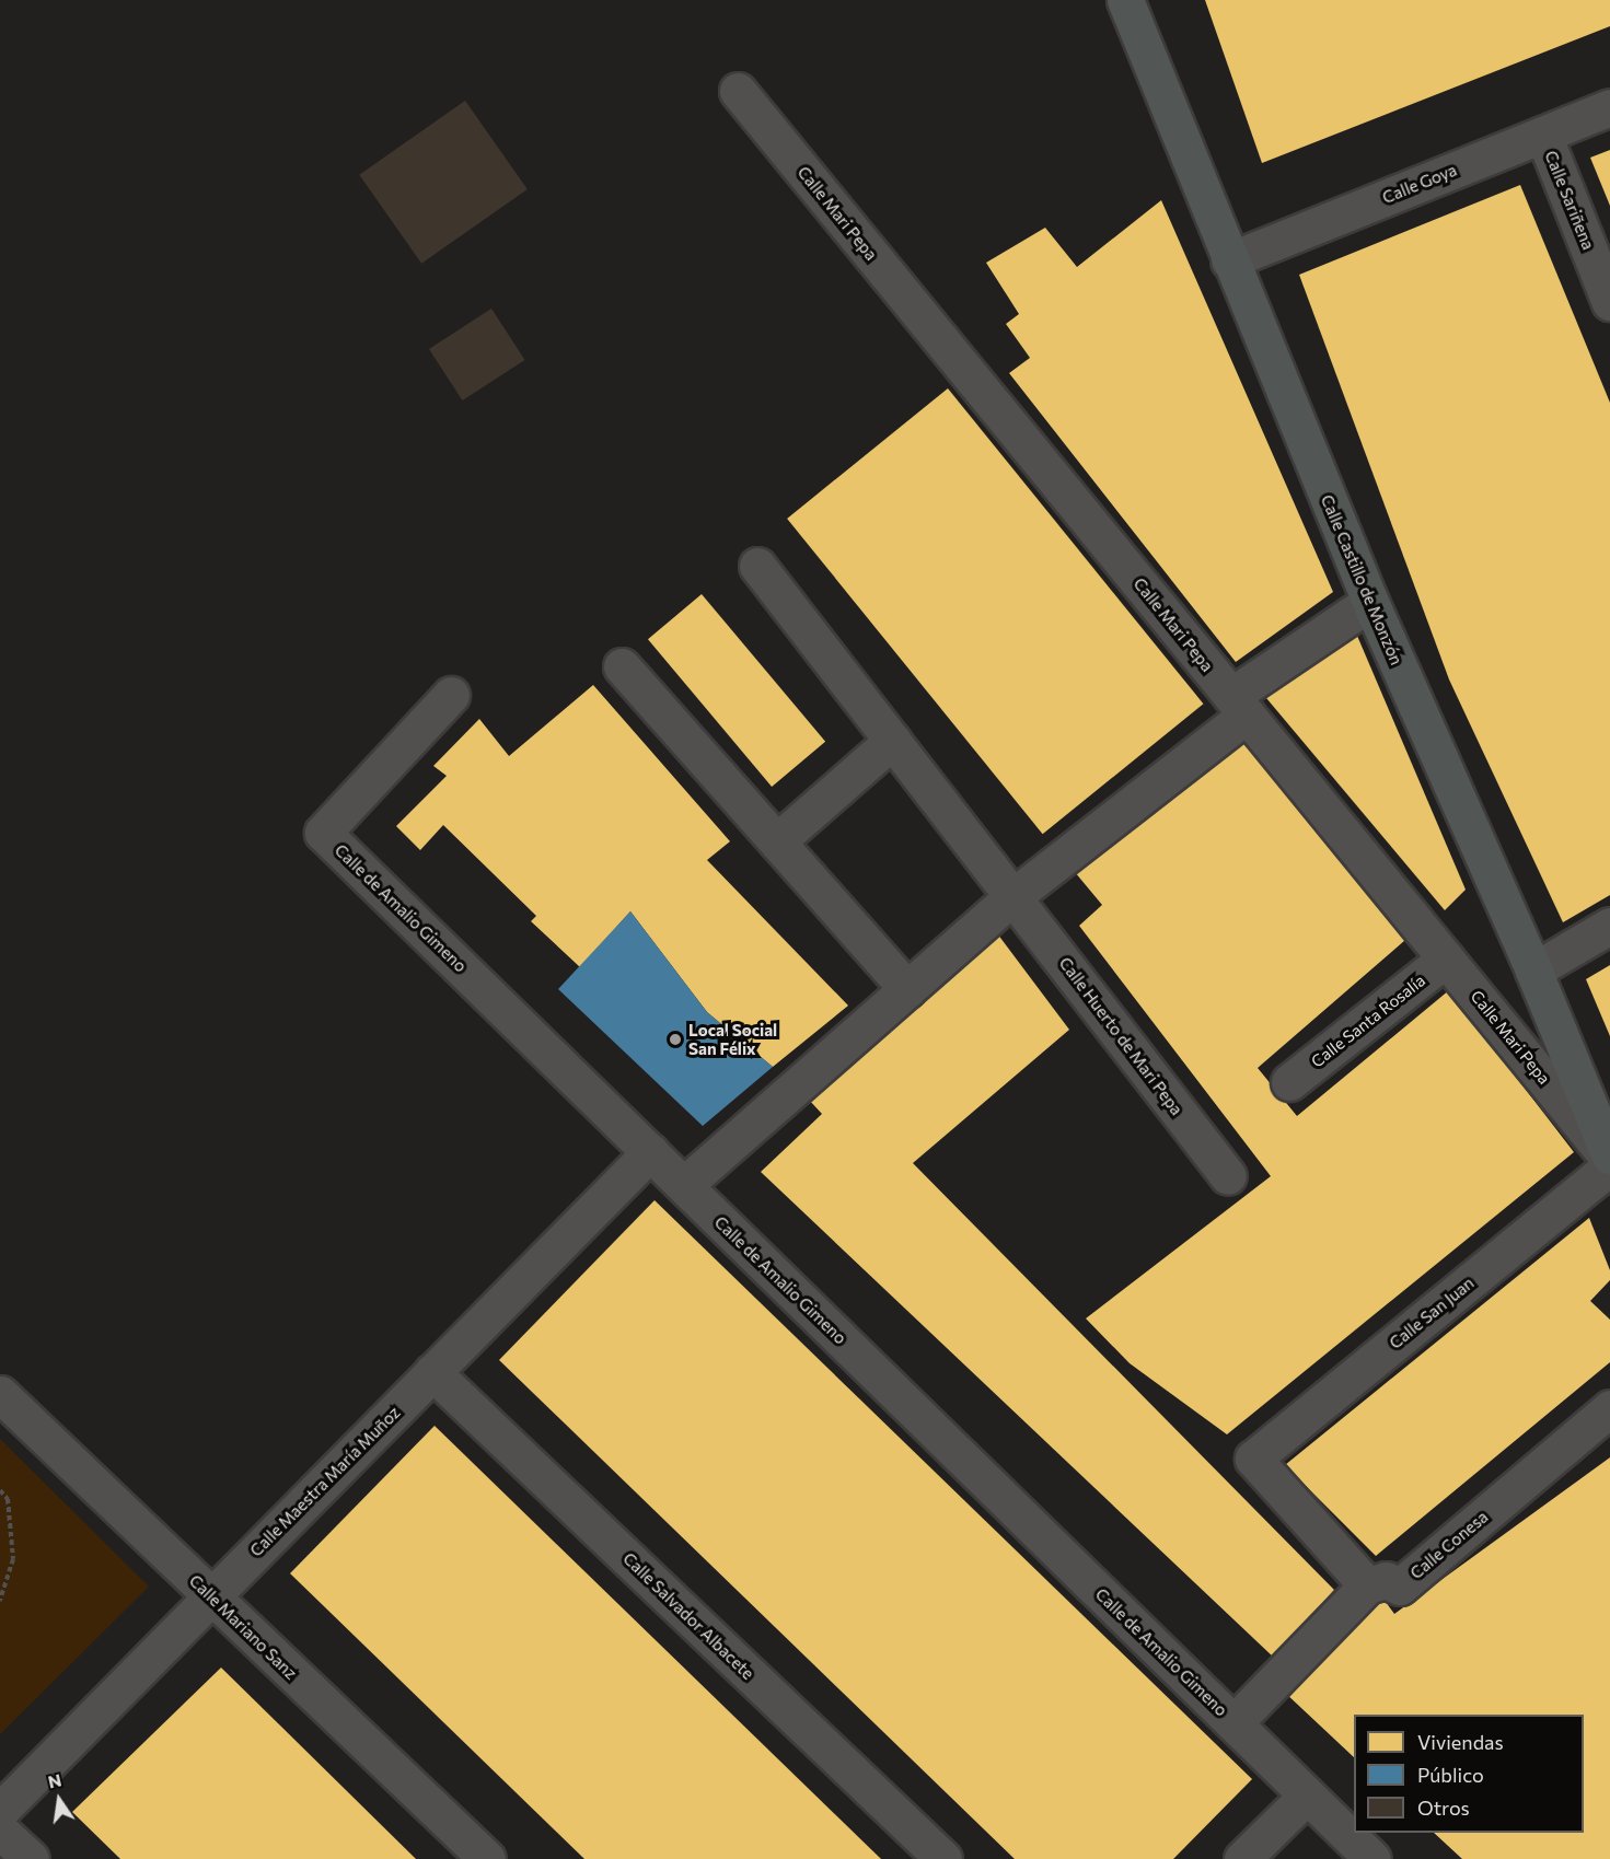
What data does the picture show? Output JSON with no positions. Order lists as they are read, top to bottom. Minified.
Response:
{"streets":{"main road":["Calle Castillo de Monzón"],"street":["Calle Goya","Calle Sariñena","Calle Mari Pepa","Calle de Amalio Gimeno","Calle Santa Rosalía","Calle Huerto de Mari Pepa","Calle San Juan","Calle Maestra María Muñoz","Calle Conesa","Calle Salvador Albacete","Calle Mariano Sanz"]},"crossings":[["Calle Goya","Calle Sariñena"],["Calle Goya","Calle Castillo de Monzón"],["Calle Mari Pepa","Calle Castillo de Monzón"],["Calle Mari Pepa","Calle Santa Rosalía"],["Calle de Amalio Gimeno","Calle Maestra María Muñoz"],["Calle San Juan","Calle Conesa"],["Calle Maestra María Muñoz","Calle Salvador Albacete"],["Calle Maestra María Muñoz","Calle Mariano Sanz"]],"places":["Local Social San Félix"],"legend":["Viviendas","Público","Otros"],"north":"top"}
